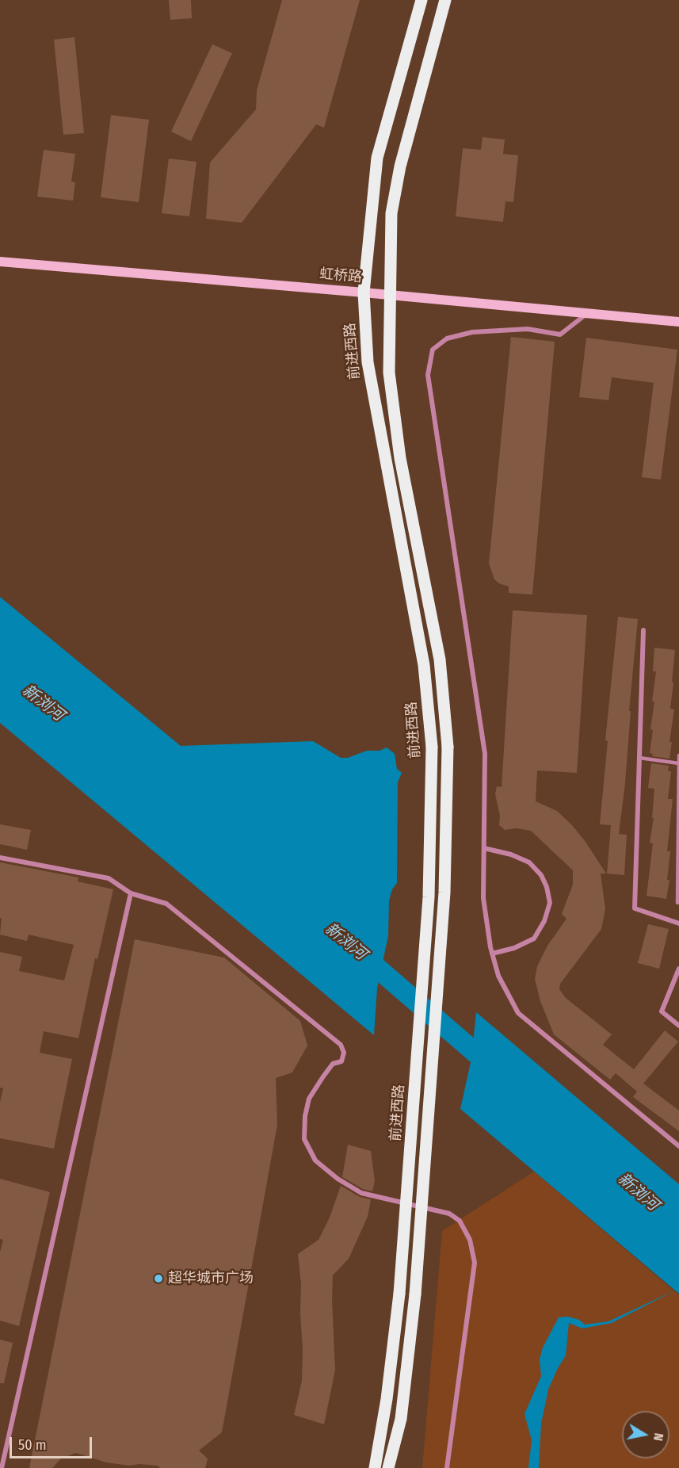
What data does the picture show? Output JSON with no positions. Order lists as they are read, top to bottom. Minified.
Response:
{"streets":{"main road":["前进西路"],"street":["虹桥路"]},"crossings":[["虹桥路","前进西路"]],"water":["新浏河"],"places":["超华城市广场"],"scale_bar":"50 m","north":"right"}
